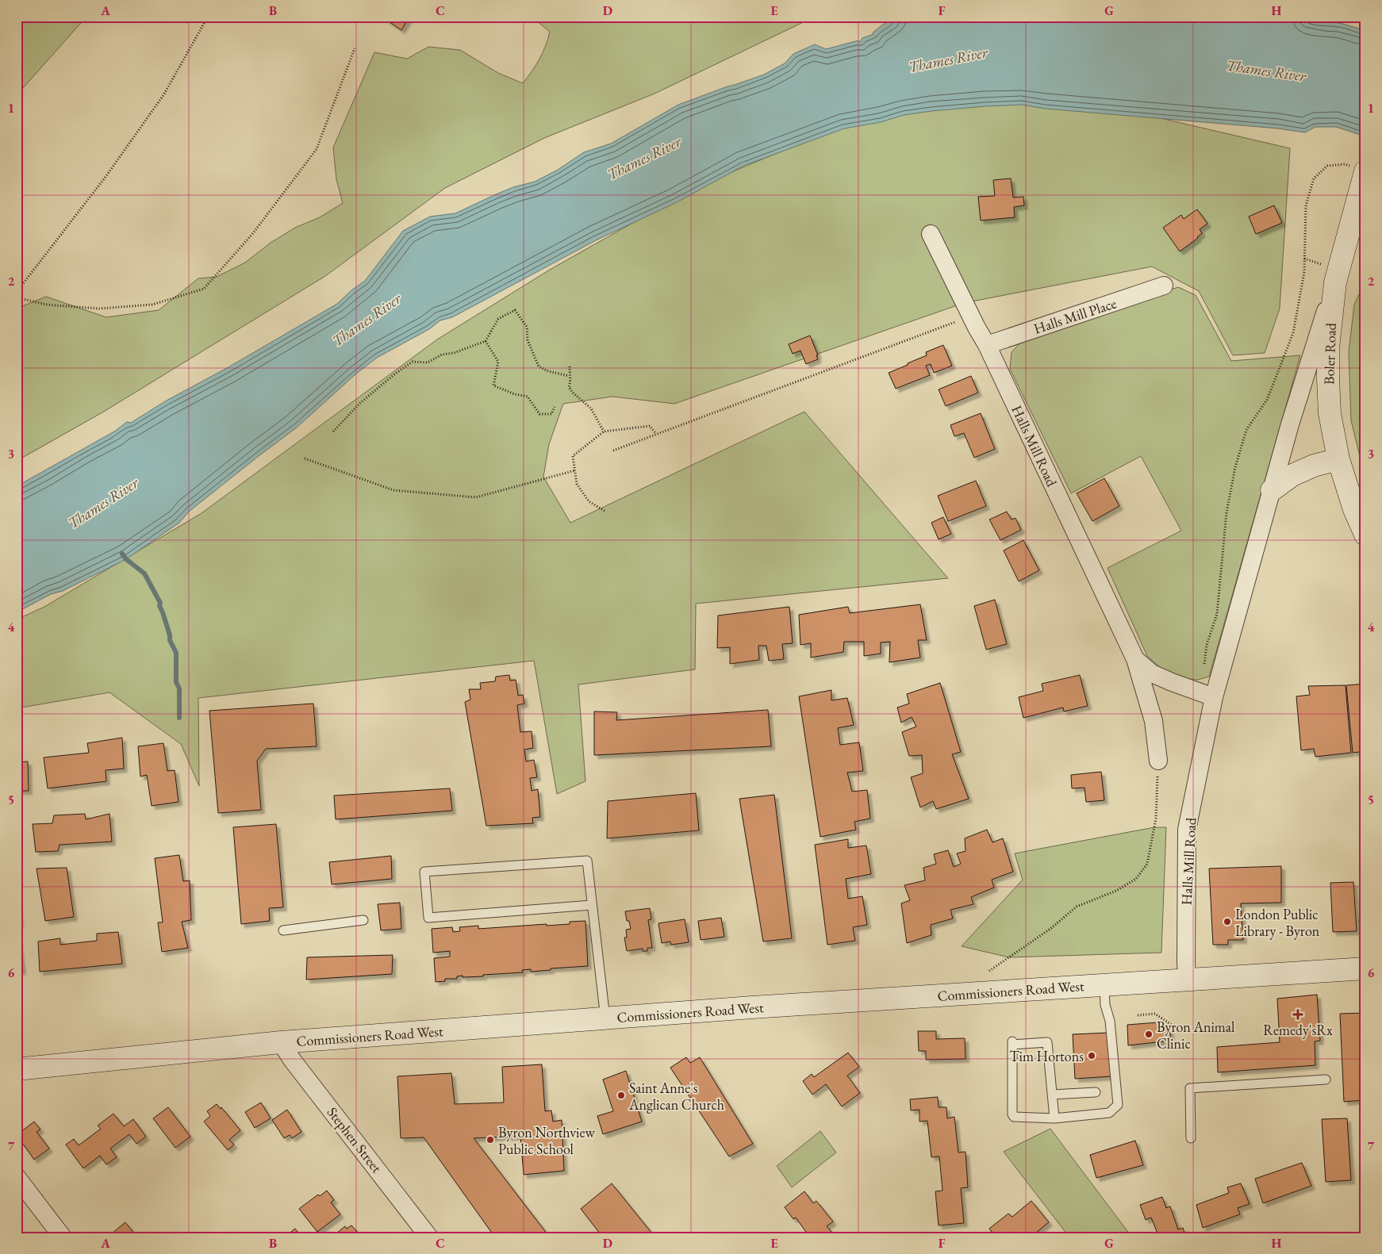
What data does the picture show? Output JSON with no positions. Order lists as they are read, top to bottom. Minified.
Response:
{"streets":{"main road":["Boler Road","Commissioners Road West"],"street":["Halls Mill Place","Halls Mill Road","Stephen Street"]},"crossings":[["Halls Mill Place","Halls Mill Road"],["Boler Road","Halls Mill Road"],["Halls Mill Road","Commissioners Road West"],["Commissioners Road West","Stephen Street"]],"water":["Thames River"],"places":{"other":["London Public Library - Byron","Byron Animal Clinic","Tim Hortons","Saint Anne's Anglican Church","Byron Northview Public School"],"health":["Remedy'sRx"]},"grid":{"columns":["A","B","C","D","E","F","G","H"],"rows":["1","2","3","4","5","6","7"]}}
